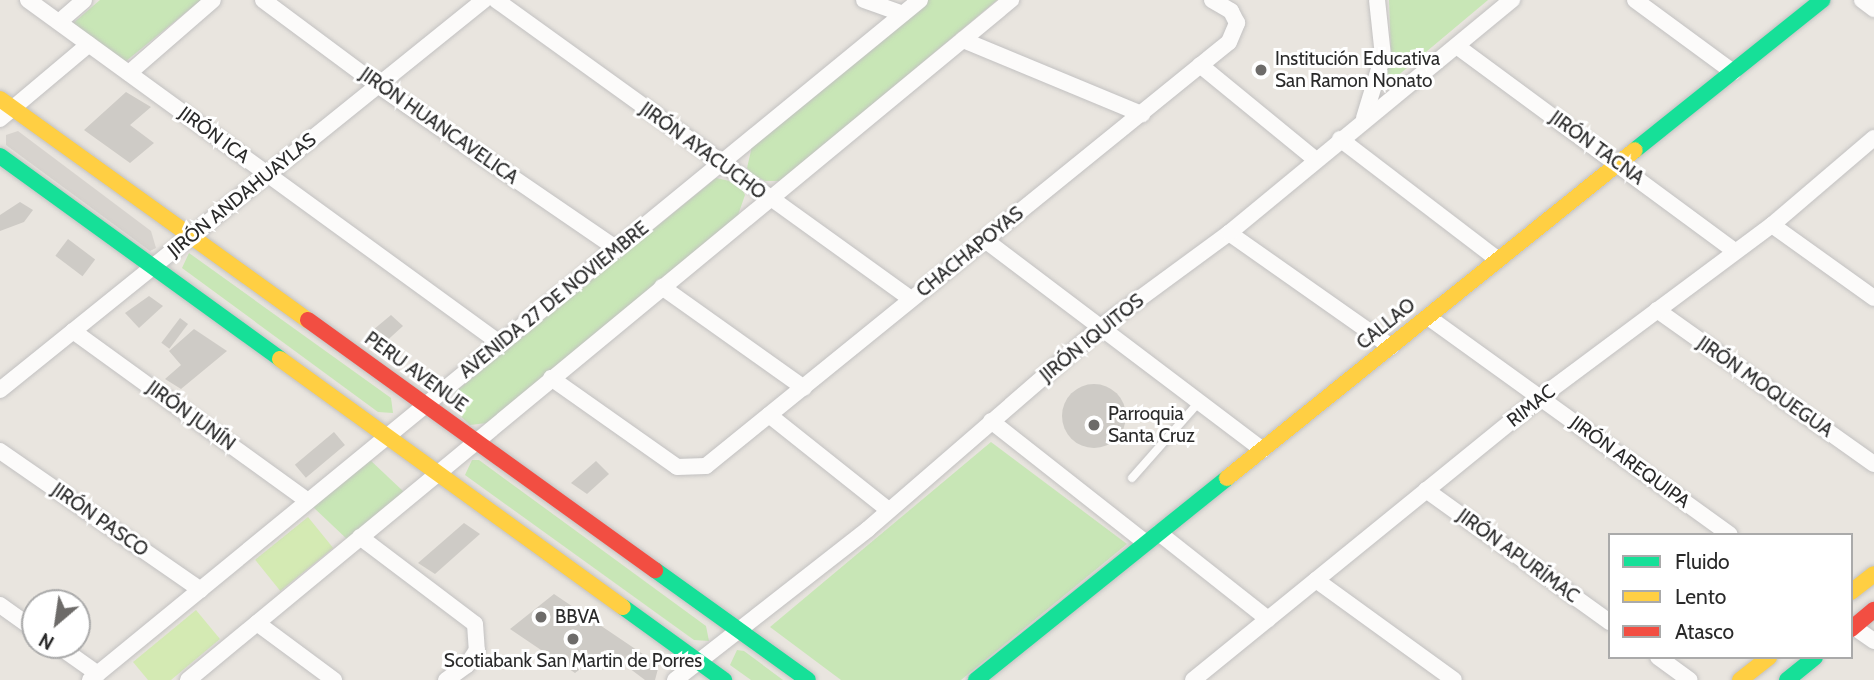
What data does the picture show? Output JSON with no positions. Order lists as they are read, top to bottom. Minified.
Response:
{"streets":{"main road":["CALLAO","PERU AVENUE"],"street":["JIRÓN HUANCAVELICA","JIRÓN ICA","JIRÓN TACNA","JIRÓN AYACUCHO","JIRÓN ANDAHUAYLAS","CHACHAPOYAS","AVENIDA 27 DE NOVIEMBRE","JIRÓN IQUITOS","JIRÓN MOQUEGUA","RIMAC","JIRÓN JUNÍN","JIRÓN AREQUIPA","JIRÓN PASCO","JIRÓN APURÍMAC"]},"crossings":[["JIRÓN HUANCAVELICA","JIRÓN ANDAHUAYLAS"],["JIRÓN HUANCAVELICA","AVENIDA 27 DE NOVIEMBRE"],["JIRÓN ICA","JIRÓN ANDAHUAYLAS"],["JIRÓN ICA","AVENIDA 27 DE NOVIEMBRE"],["JIRÓN TACNA","CALLAO"],["JIRÓN TACNA","JIRÓN IQUITOS"],["JIRÓN TACNA","RIMAC"],["JIRÓN AYACUCHO","CHACHAPOYAS"],["JIRÓN AYACUCHO","AVENIDA 27 DE NOVIEMBRE"],["JIRÓN ANDAHUAYLAS","PERU AVENUE"],["JIRÓN ANDAHUAYLAS","JIRÓN JUNÍN"],["AVENIDA 27 DE NOVIEMBRE","PERU AVENUE"],["AVENIDA 27 DE NOVIEMBRE","JIRÓN JUNÍN"],["AVENIDA 27 DE NOVIEMBRE","JIRÓN PASCO"],["CALLAO","JIRÓN AREQUIPA"],["JIRÓN IQUITOS","PERU AVENUE"],["JIRÓN MOQUEGUA","RIMAC"],["RIMAC","JIRÓN AREQUIPA"],["RIMAC","JIRÓN APURÍMAC"]],"places":["Institución Educativa San Ramon Nonato","Parroquia Santa Cruz","BBVA","Scotiabank San Martin de Porres"],"legend":["Fluido","Lento","Atasco"],"north":"bottom left"}
